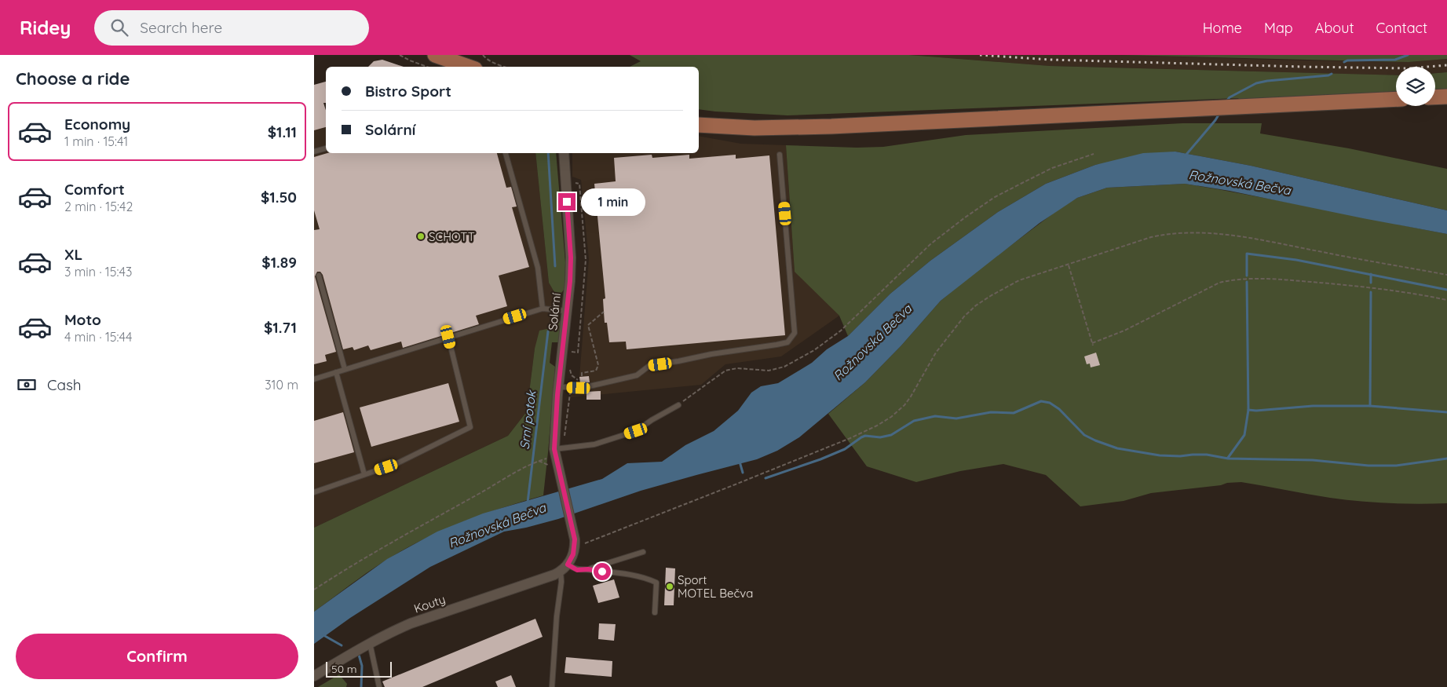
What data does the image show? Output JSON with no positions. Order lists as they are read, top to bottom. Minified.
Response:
{"streets":{"street":["Solární","Kouty"]},"water":["Rožnovská Bečva","Srní potok"],"places":["SCHOTT","Sport MOTEL Bečva"],"scale_bar":"50 m","page":{"header":"Ridey","search":"Search here","nav":["Home","Map","About","Contact"],"heading":"Choose a ride","banner":["Bistro Sport","Solární"],"list":[{"name":"Economy","note":"1 min · 15:41","value":"$1.11"},{"name":"Comfort","note":"2 min · 15:42","value":"$1.50"},{"name":"XL","note":"3 min · 15:43","value":"$1.89"},{"name":"Moto","note":"4 min · 15:44","value":"$1.71"}],"bubble":"1 min","pay":["Cash","310 m"],"buttons":"Confirm","scale":"50 m"}}
